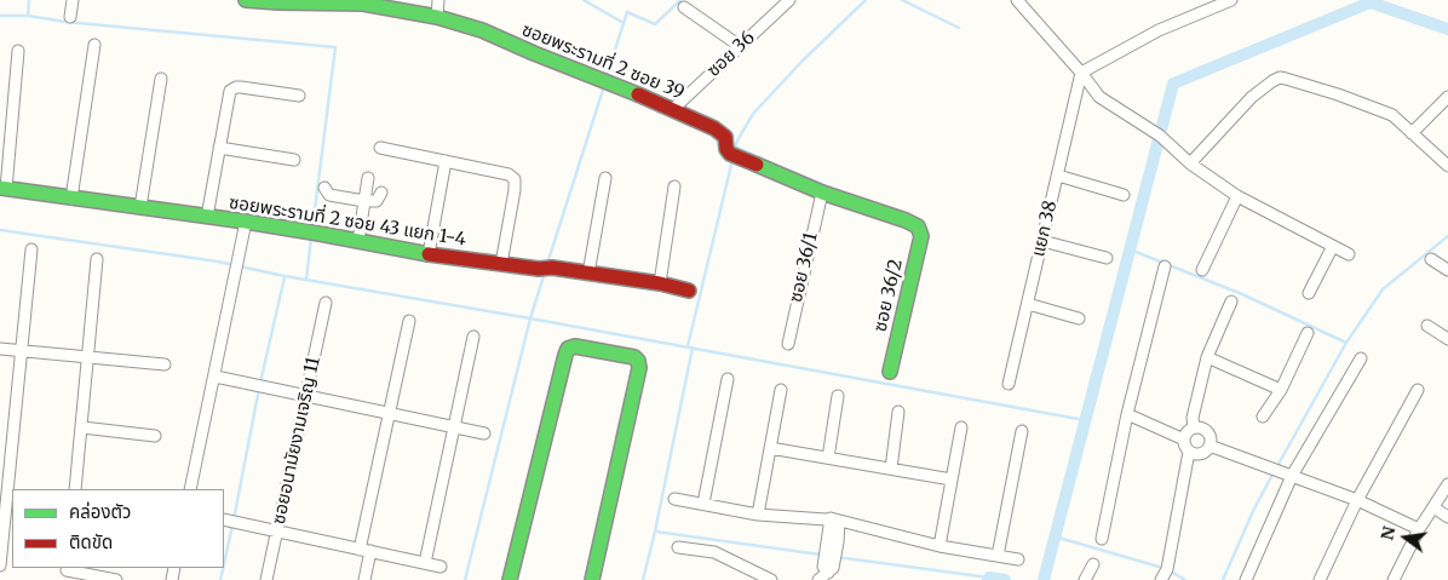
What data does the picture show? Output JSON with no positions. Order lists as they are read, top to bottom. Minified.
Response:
{"streets":{"street":["ซอย 36","ซอยพระรามที่ 2 ซอย 39","ซอยพระรามที่ 2 ซอย 43 แยก 1-4","แยก 38","ซอย 36/1","ซอย 36/2","ซอยอนามัยงามเจริญ 11"]},"crossings":[["ซอย 36","ซอยพระรามที่ 2 ซอย 39"],["ซอยพระรามที่ 2 ซอย 39","ซอย 36/1"],["ซอยพระรามที่ 2 ซอย 39","ซอย 36/2"]],"legend":["คล่องตัว","ติดขัด"],"north":"left"}
